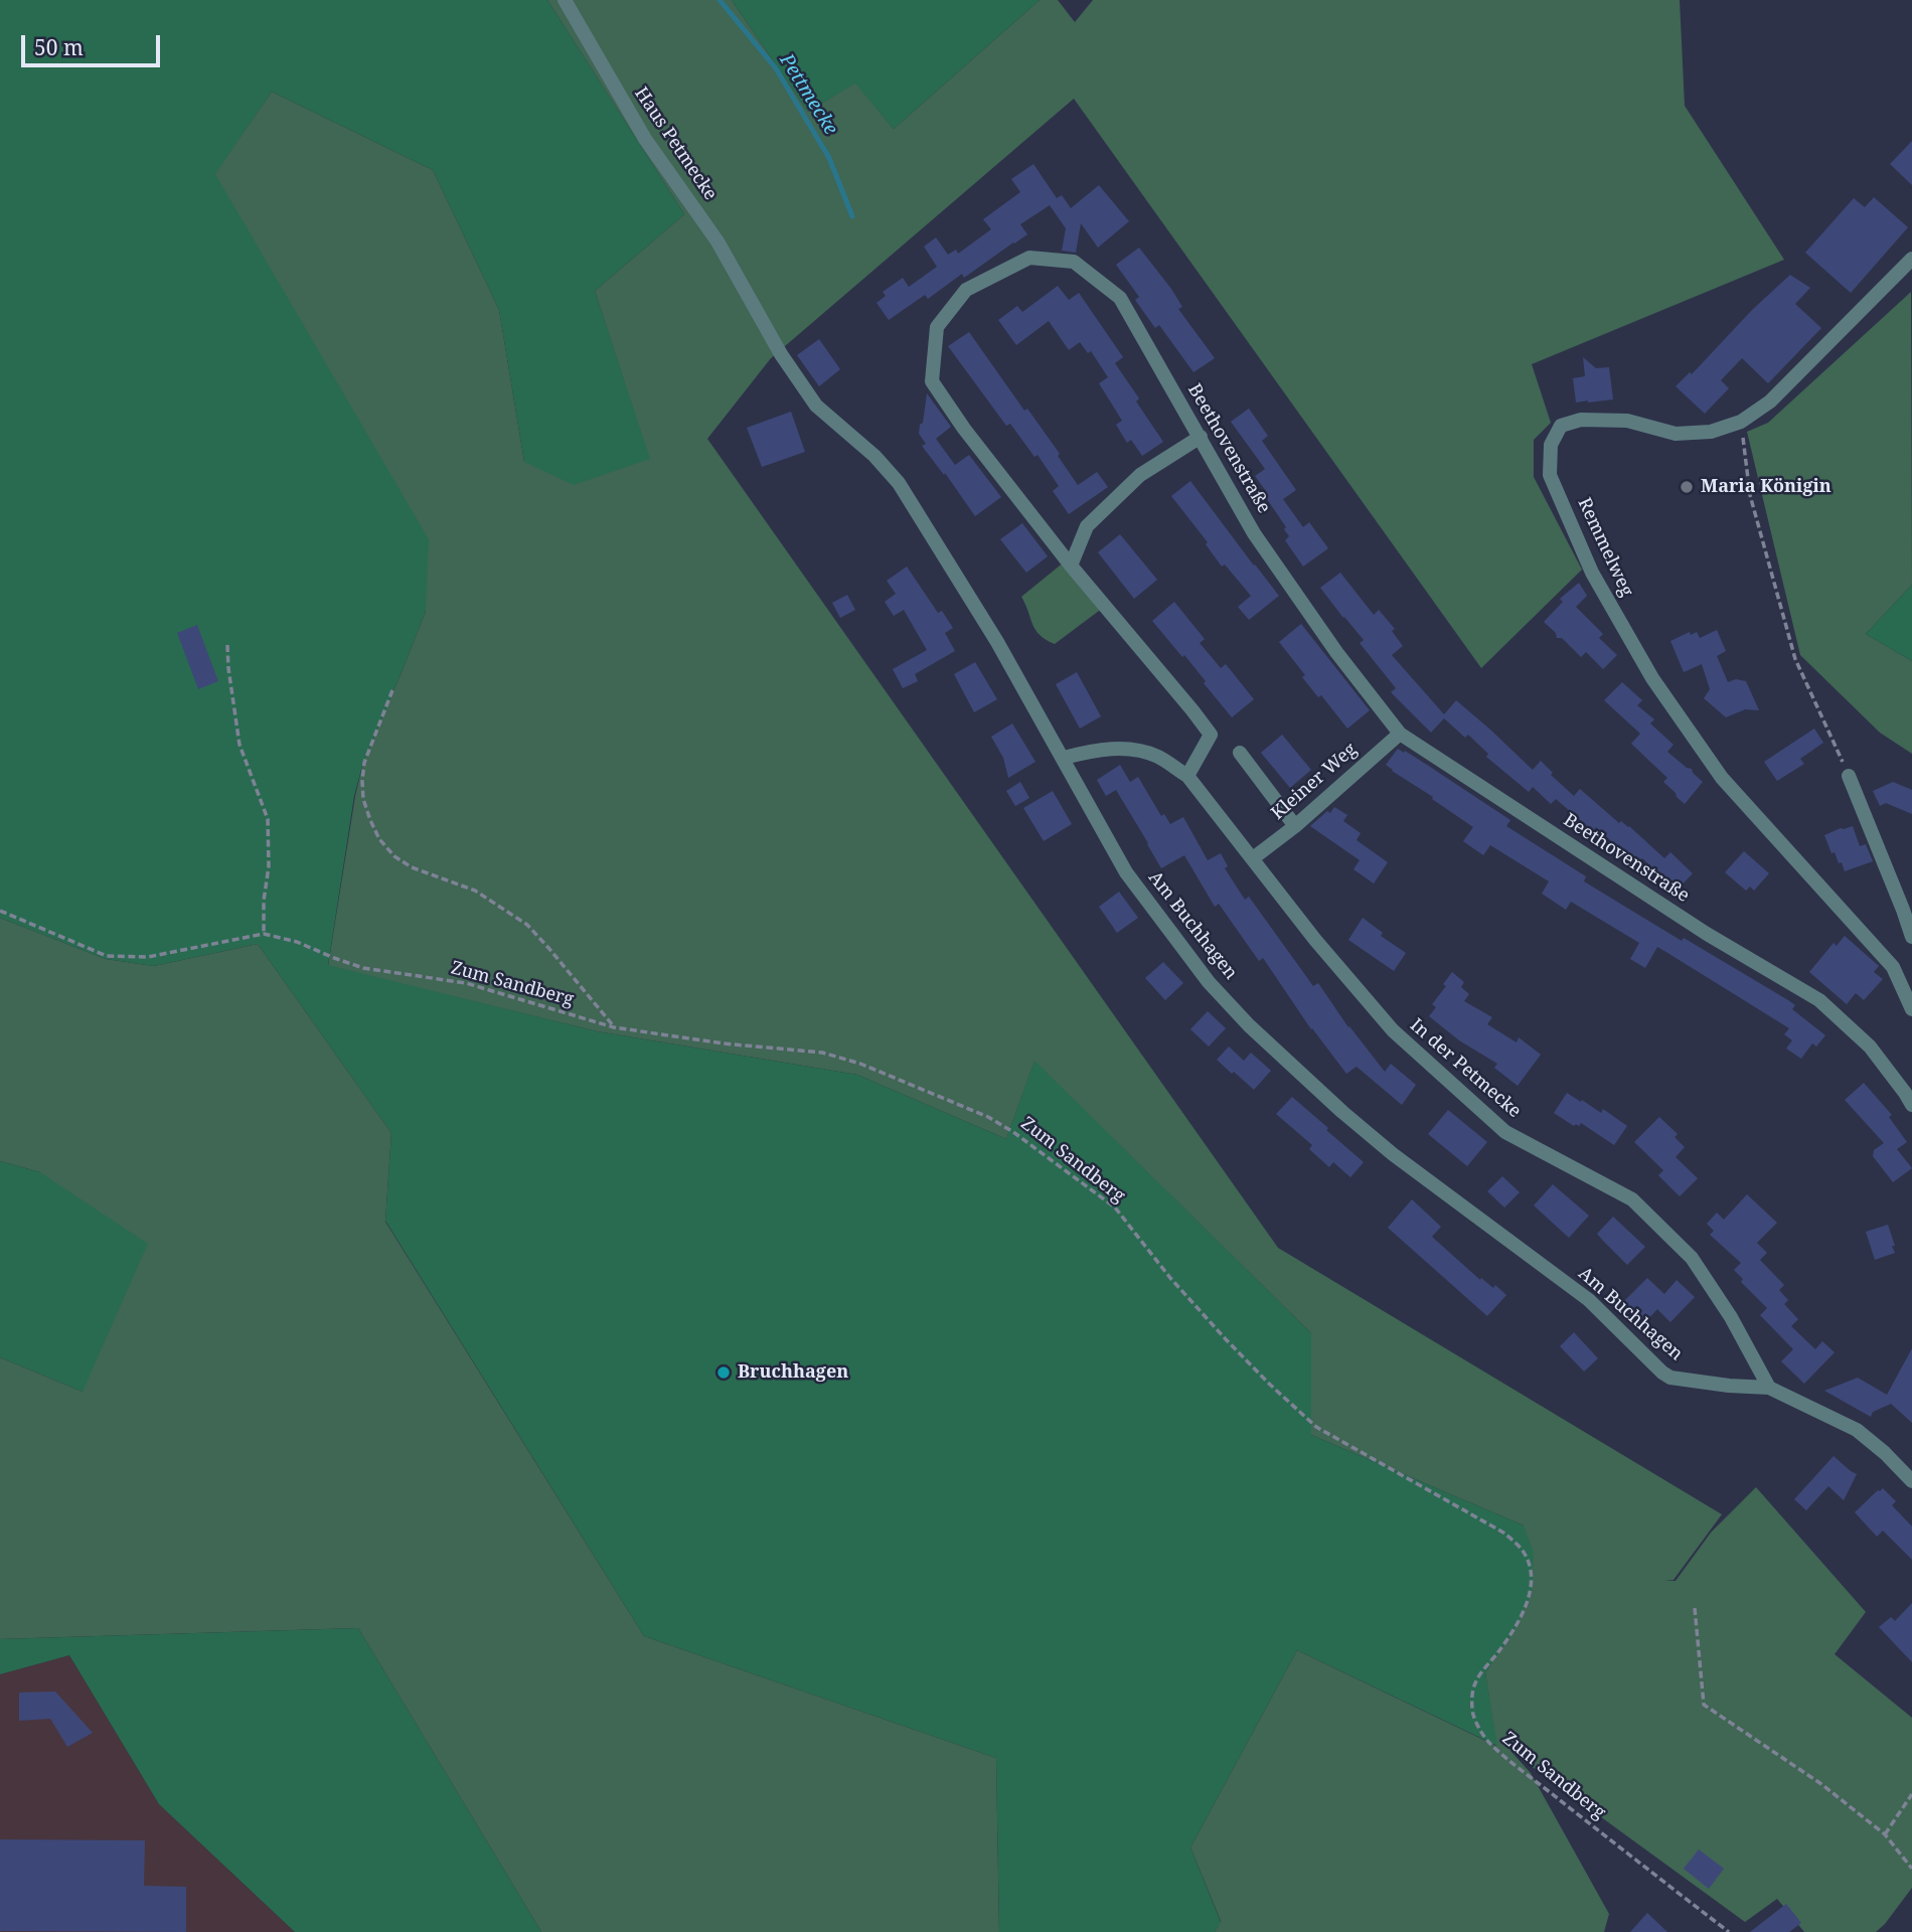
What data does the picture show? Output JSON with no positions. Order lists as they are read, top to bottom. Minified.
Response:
{"streets":{"street":["Haus Petmecke","Beethovenstraße","Remmelweg","Kleiner Weg","Am Buchhagen","In der Petmecke"],"path":["Zum Sandberg"]},"crossings":[["Haus Petmecke","Am Buchhagen"],["Beethovenstraße","Kleiner Weg"],["Beethovenstraße","In der Petmecke"],["Kleiner Weg","In der Petmecke"],["Am Buchhagen","In der Petmecke"]],"water":["Pettmecke"],"places":["Maria Königin","Bruchhagen"],"scale_bar":"50 m"}
